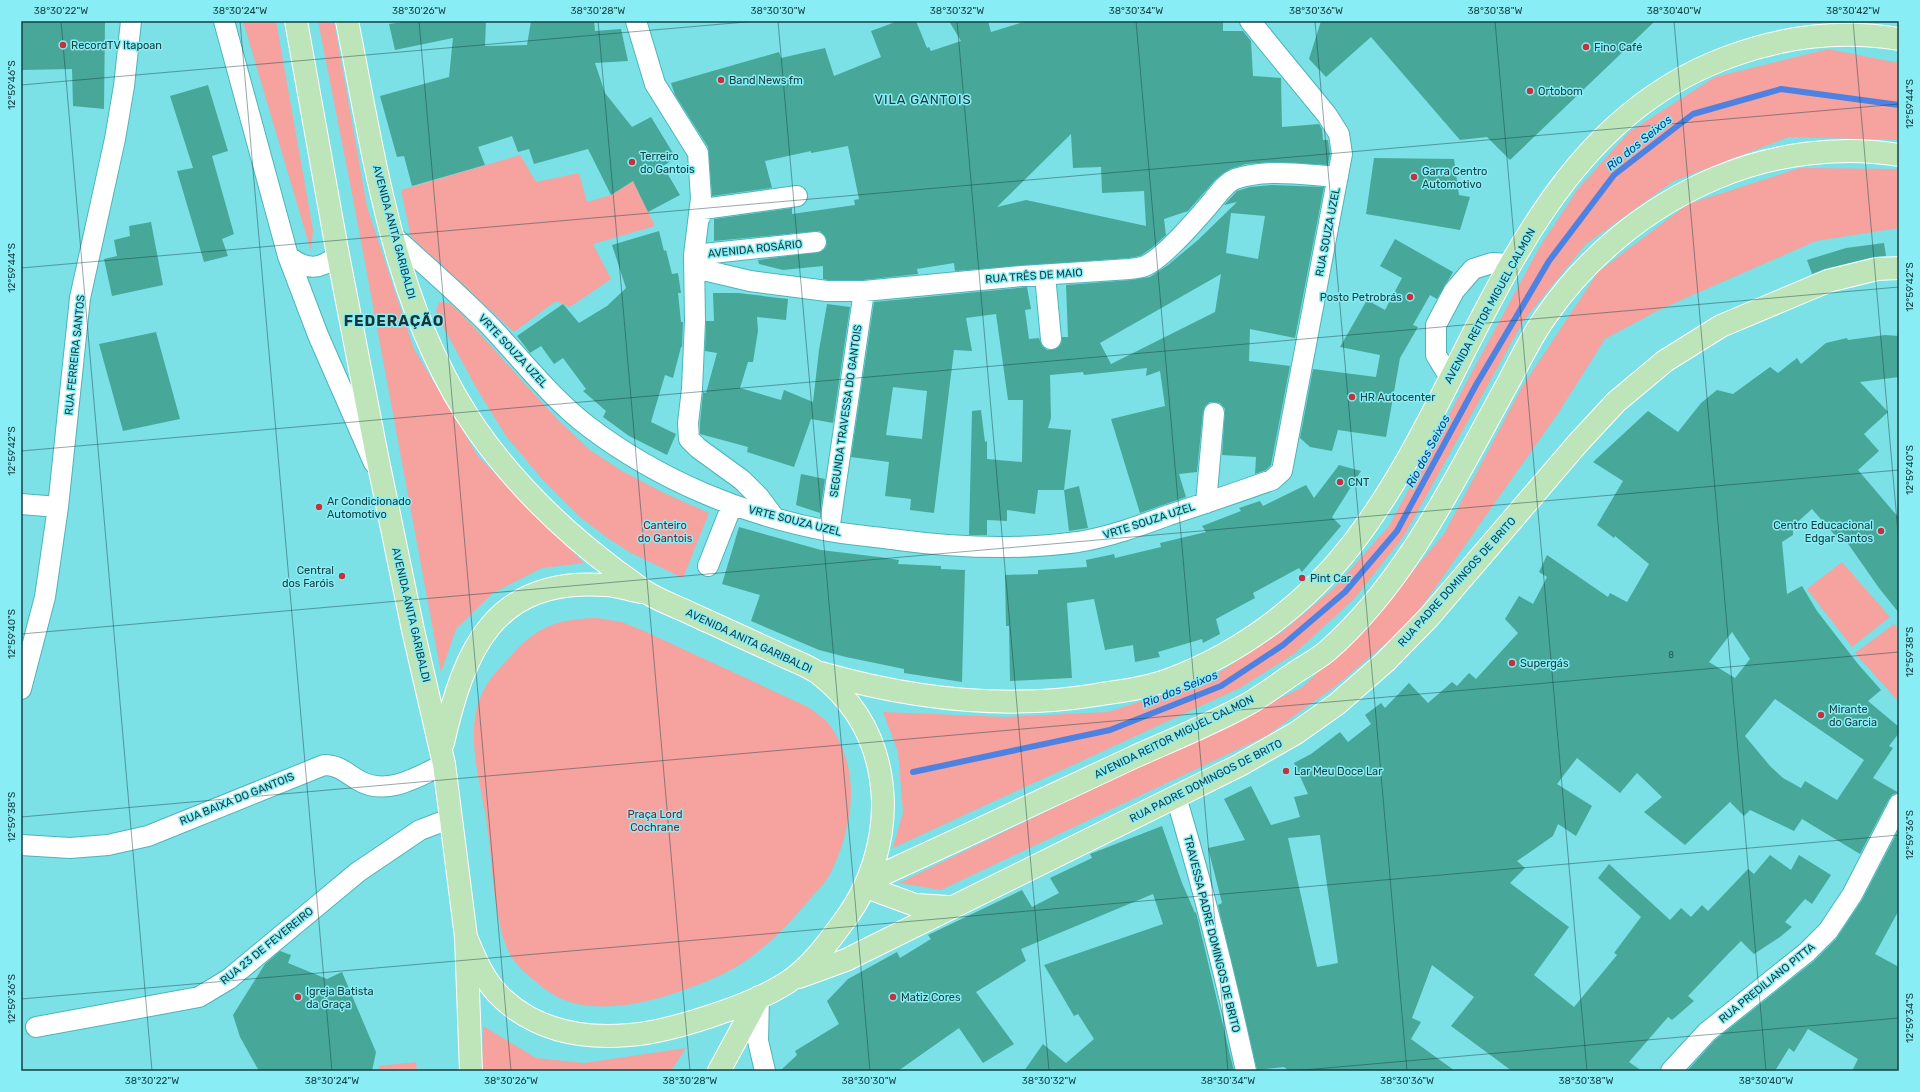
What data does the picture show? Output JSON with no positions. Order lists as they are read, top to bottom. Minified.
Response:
{"streets":{"main road":["AVENIDA ANITA GARIBALDI","AVENIDA REITOR MIGUEL CALMON","RUA PADRE DOMINGOS DE BRITO"],"street":["RUA SOUZA UZEL","AVENIDA ROSÁRIO","RUA TRÊS DE MAIO","VRTE SOUZA UZEL","RUA FERREIRA SANTOS","SEGUNDA TRAVESSA DO GANTOIS","RUA BAIXA DO GANTOIS","TRAVESSA PADRE DOMINGOS DE BRITO","RUA 23 DE FEVEREIRO","RUA PREDILIANO PITTA"]},"crossings":[["AVENIDA ANITA GARIBALDI","AVENIDA REITOR MIGUEL CALMON"],["AVENIDA ANITA GARIBALDI","VRTE SOUZA UZEL"],["AVENIDA ANITA GARIBALDI","RUA PADRE DOMINGOS DE BRITO"],["AVENIDA ANITA GARIBALDI","RUA BAIXA DO GANTOIS"],["AVENIDA ANITA GARIBALDI","RUA 23 DE FEVEREIRO"],["RUA SOUZA UZEL","RUA TRÊS DE MAIO"],["RUA SOUZA UZEL","VRTE SOUZA UZEL"],["AVENIDA ROSÁRIO","RUA TRÊS DE MAIO"],["RUA TRÊS DE MAIO","SEGUNDA TRAVESSA DO GANTOIS"],["AVENIDA REITOR MIGUEL CALMON","RUA PADRE DOMINGOS DE BRITO"],["VRTE SOUZA UZEL","SEGUNDA TRAVESSA DO GANTOIS"],["RUA PADRE DOMINGOS DE BRITO","TRAVESSA PADRE DOMINGOS DE BRITO"]],"districts":["VILA GANTOIS","FEDERAÇÃO"],"water":["Rio dos Seixos"],"parks":["Canteiro do Gantois","Praça Lord Cochrane"],"places":["RecordTV Itapoan","Fino Café","Band News fm","Ortobom","Terreiro do Gantois","Garra Centro Automotivo","Posto Petrobrás","HR Autocenter","CNT","Ar Condicionado Automotivo","Centro Educacional Edgar Santos","Central dos Faróis","Pint Car","Supergás","Mirante do Garcia","Lar Meu Doce Lar","Igreja Batista da Graça","Matiz Cores"],"house_numbers":["8"],"coordinates":["38°30'22\"W","38°30'24\"W","38°30'26\"W","38°30'28\"W","38°30'30\"W","38°30'32\"W","38°30'34\"W","38°30'36\"W","38°30'38\"W","38°30'40\"W","38°30'42\"W","12°59'46\"S","12°59'44\"S","12°59'42\"S","12°59'40\"S","12°59'38\"S","12°59'36\"S","12°59'34\"S"]}
